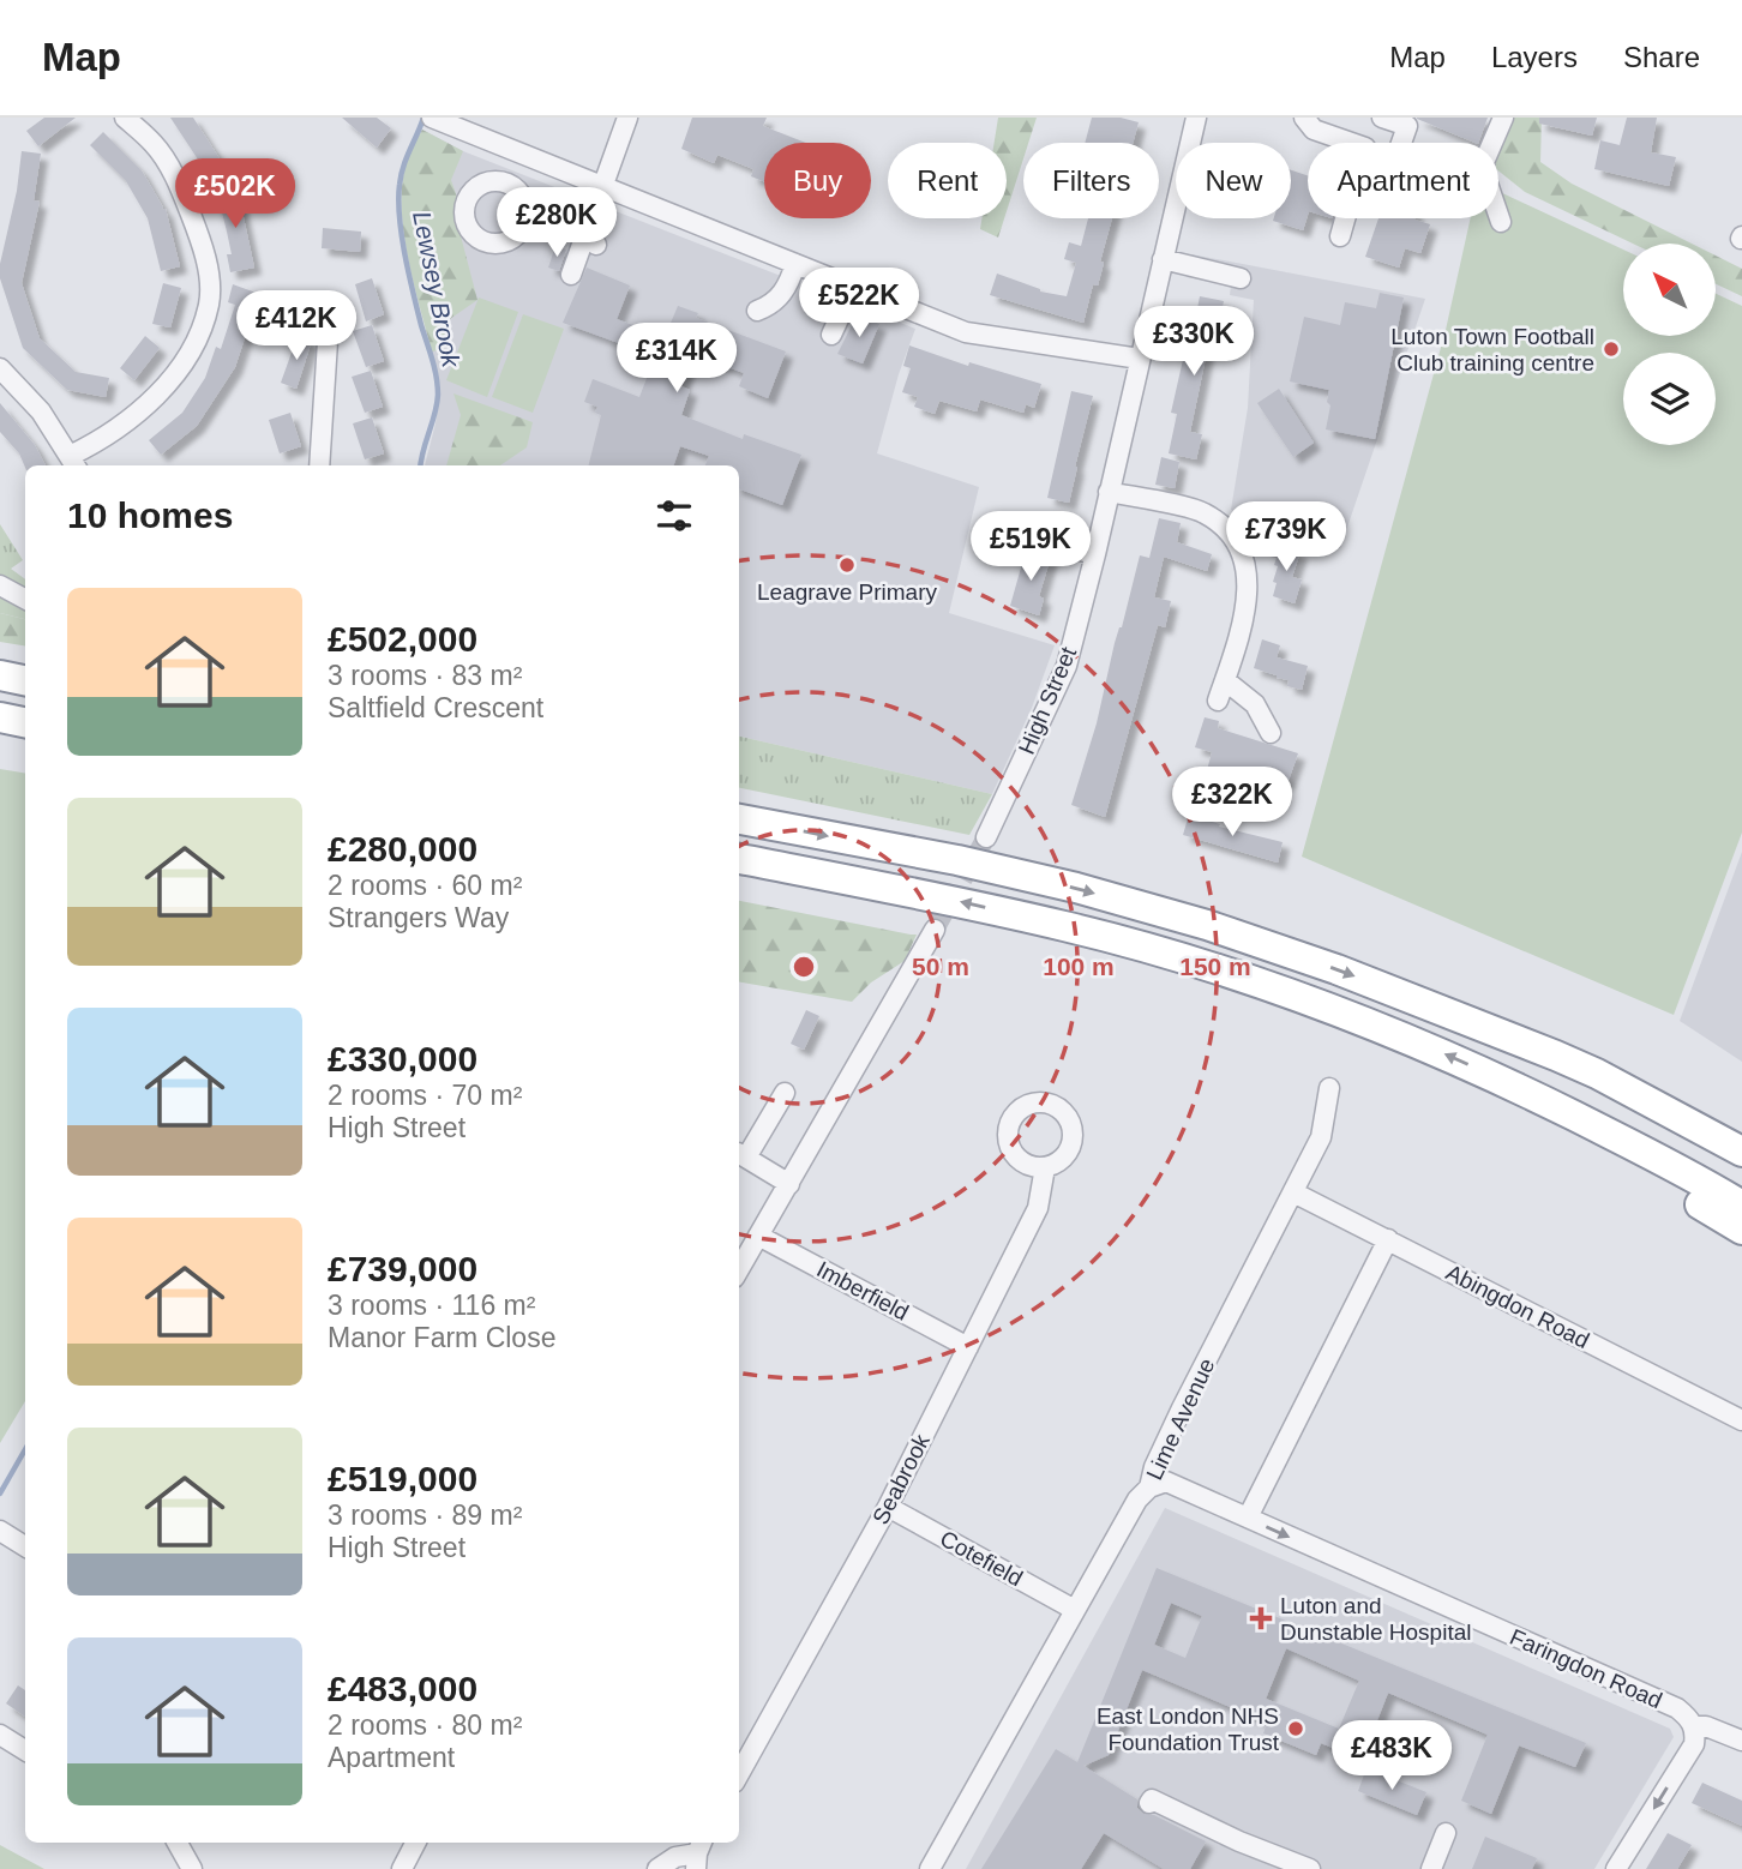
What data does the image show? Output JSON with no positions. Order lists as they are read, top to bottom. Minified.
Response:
{"streets":{"street":["High Street","Imberfield","Abingdon Road","Lime Avenue","Seabrook","Cotefield","Faringdon Road"]},"crossings":[["Imberfield","Seabrook"],["Abingdon Road","Lime Avenue"],["Lime Avenue","Cotefield"],["Lime Avenue","Faringdon Road"],["Seabrook","Cotefield"]],"one_way":["Faringdon Road"],"water":["Lewsey Brook"],"places":{"other":["Luton Town Football Club training centre","Leagrave Primary","East London NHS Foundation Trust"],"health":["Luton and Dunstable Hospital"]},"north":"top left","page":{"header":"Map","nav":["Map","Layers","Share"],"chip":["Buy","Rent","Filters","New","Apartment"],"price":["£502K","£280K","£522K","£412K","£330K","£314K","£739K","£519K","£322K","£483K"],"heading":"10 homes","list":[{"name":"£502,000","note":"3 rooms · 83 m² · Saltfield Crescent"},{"name":"£280,000","note":"2 rooms · 60 m² · Strangers Way"},{"name":"£330,000","note":"2 rooms · 70 m² · High Street"},{"name":"£739,000","note":"3 rooms · 116 m² · Manor Farm Close"},{"name":"£519,000","note":"3 rooms · 89 m² · High Street"},{"name":"£483,000","note":"2 rooms · 80 m² · Apartment"}]},"rings":["50 m","100 m","150 m"]}
